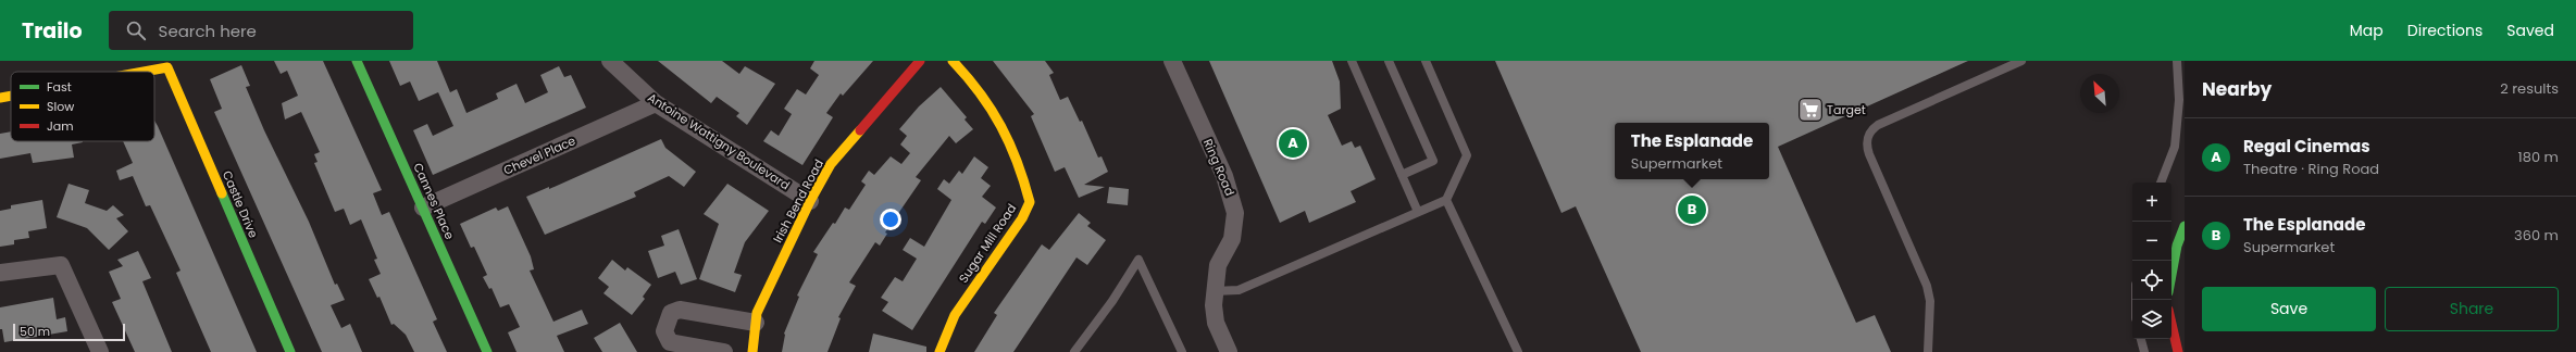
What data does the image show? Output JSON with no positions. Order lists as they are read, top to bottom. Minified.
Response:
{"streets":{"street":["Antoine Wattigny Boulevard","Chevel Place","Ring Road","Cannes Place","Irish Bend Road","Castle Drive","Sugar Mill Road"]},"crossings":[["Antoine Wattigny Boulevard","Chevel Place"],["Antoine Wattigny Boulevard","Irish Bend Road"],["Chevel Place","Cannes Place"]],"places":{"supermarket":["Target"]},"legend":["Fast","Slow","Jam"],"scale_bar":"50 m","north":"top left","page":{"header":"Trailo","search":"Search here","nav":["Map","Directions","Saved"],"heading":["Nearby","2 results"],"list":[{"mark":"A","name":"Regal Cinemas","note":"Theatre · Ring Road","value":"180 m"},{"mark":"B","name":"The Esplanade","note":"Supermarket","value":"360 m"}],"popup":["The Esplanade","Supermarket"],"pins":["A","B"],"map_buttons":["+","−"],"buttons":["Save","Share"],"scale":"50 m"}}
